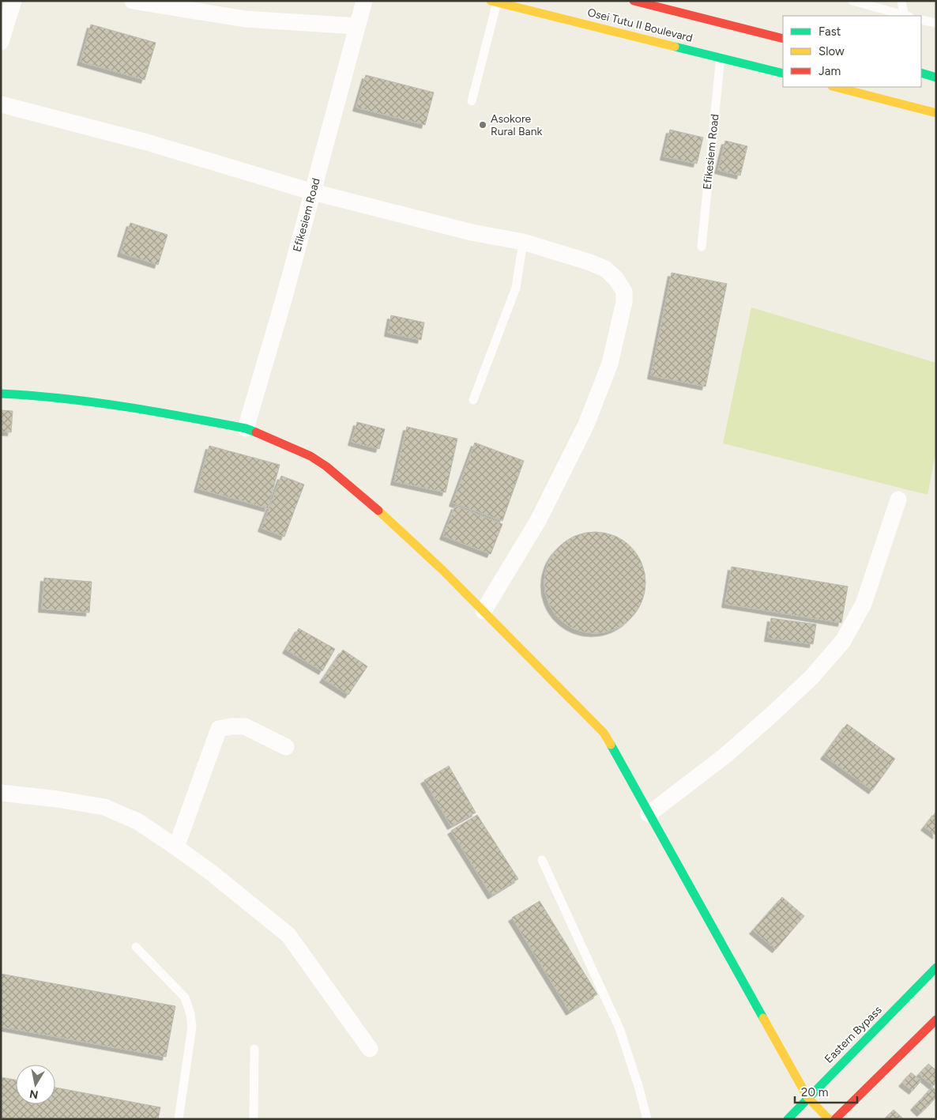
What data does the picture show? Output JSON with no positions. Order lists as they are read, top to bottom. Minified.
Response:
{"streets":{"main road":["Osei Tutu II Boulevard","Eastern Bypass"],"street":["Efikesiem Road"]},"crossings":[["Osei Tutu II Boulevard","Efikesiem Road"]],"places":["Asokore Rural Bank"],"legend":["Fast","Slow","Jam"],"scale_bar":"20 m","north":"bottom"}
